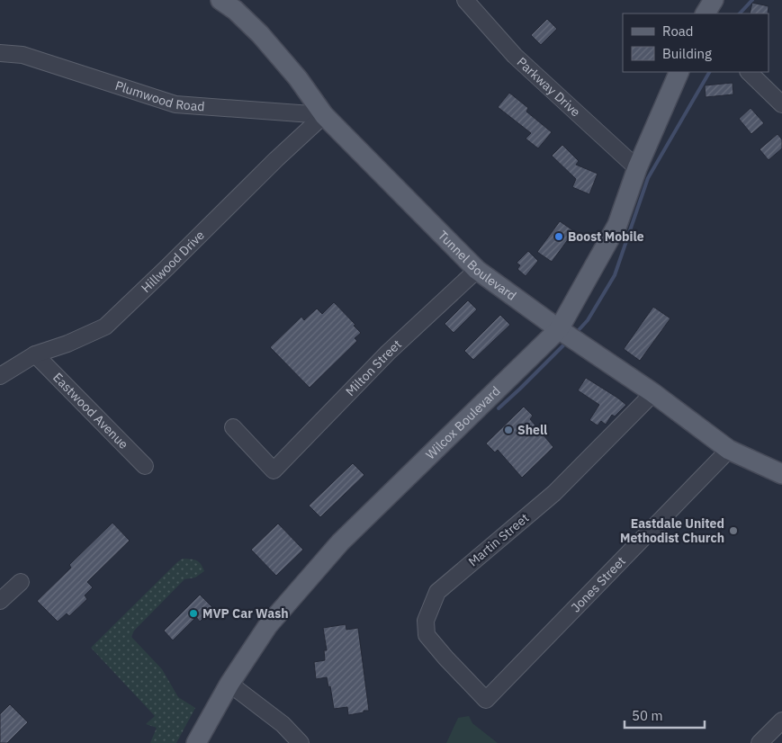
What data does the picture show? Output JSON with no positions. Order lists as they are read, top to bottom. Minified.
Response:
{"streets":{"main road":["Tunnel Boulevard","Wilcox Boulevard"],"street":["Parkway Drive","Plumwood Road","Hillwood Drive","Milton Street","Eastwood Avenue","Martin Street","Jones Street"]},"crossings":[["Parkway Drive","Wilcox Boulevard"],["Plumwood Road","Hillwood Drive"],["Plumwood Road","Tunnel Boulevard"],["Hillwood Drive","Tunnel Boulevard"],["Hillwood Drive","Eastwood Avenue"],["Tunnel Boulevard","Milton Street"],["Tunnel Boulevard","Wilcox Boulevard"],["Tunnel Boulevard","Martin Street"],["Tunnel Boulevard","Jones Street"],["Martin Street","Jones Street"]],"places":["Boost Mobile","Shell","Eastdale United Methodist Church","MVP Car Wash"],"legend":["Road","Building"],"scale_bar":"50 m"}
